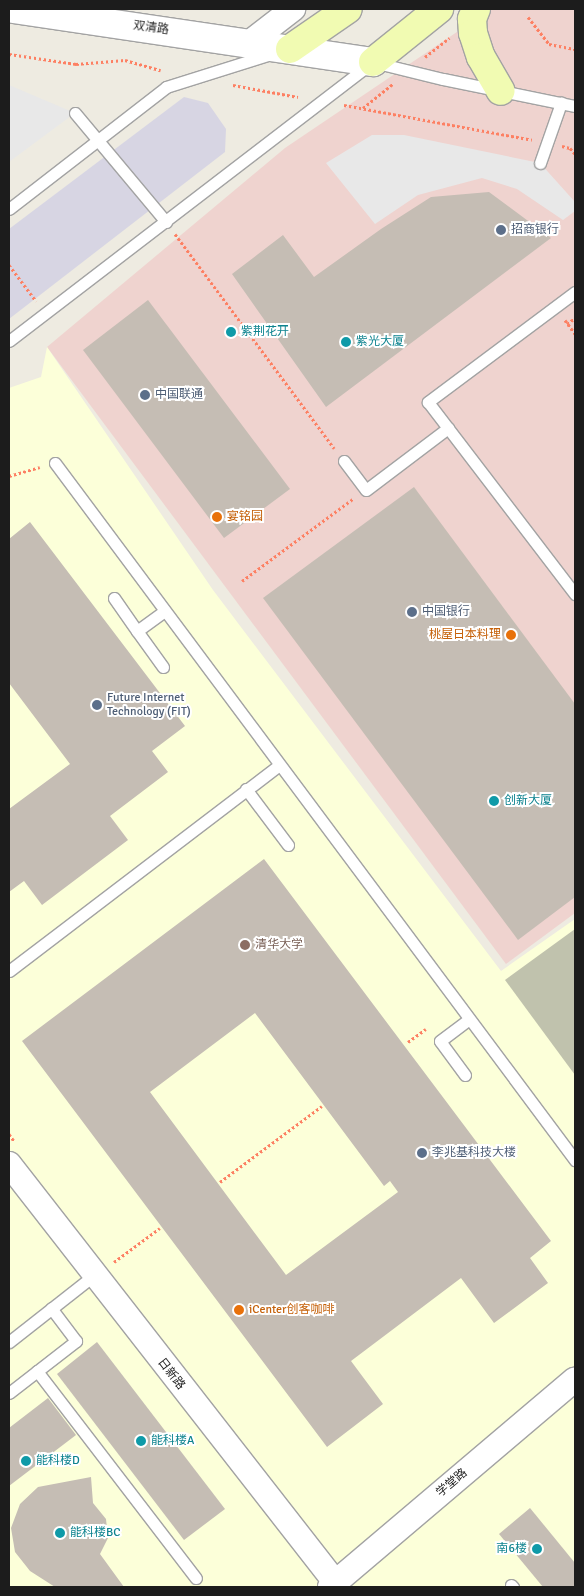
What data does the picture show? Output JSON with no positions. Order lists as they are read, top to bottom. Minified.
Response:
{"streets":{"street":["双清路","日新路","学堂路"]},"crossings":[["日新路","学堂路"]],"places":["招商银行","紫荆花开","紫光大厦","中国联通","宴铭园","中国银行","桃屋日本料理","Future Internet Technology (FIT)","创新大厦","清华大学","李兆基科技大楼","iCenter创客咖啡","能科楼A","能科楼D","能科楼BC","南6楼"]}
